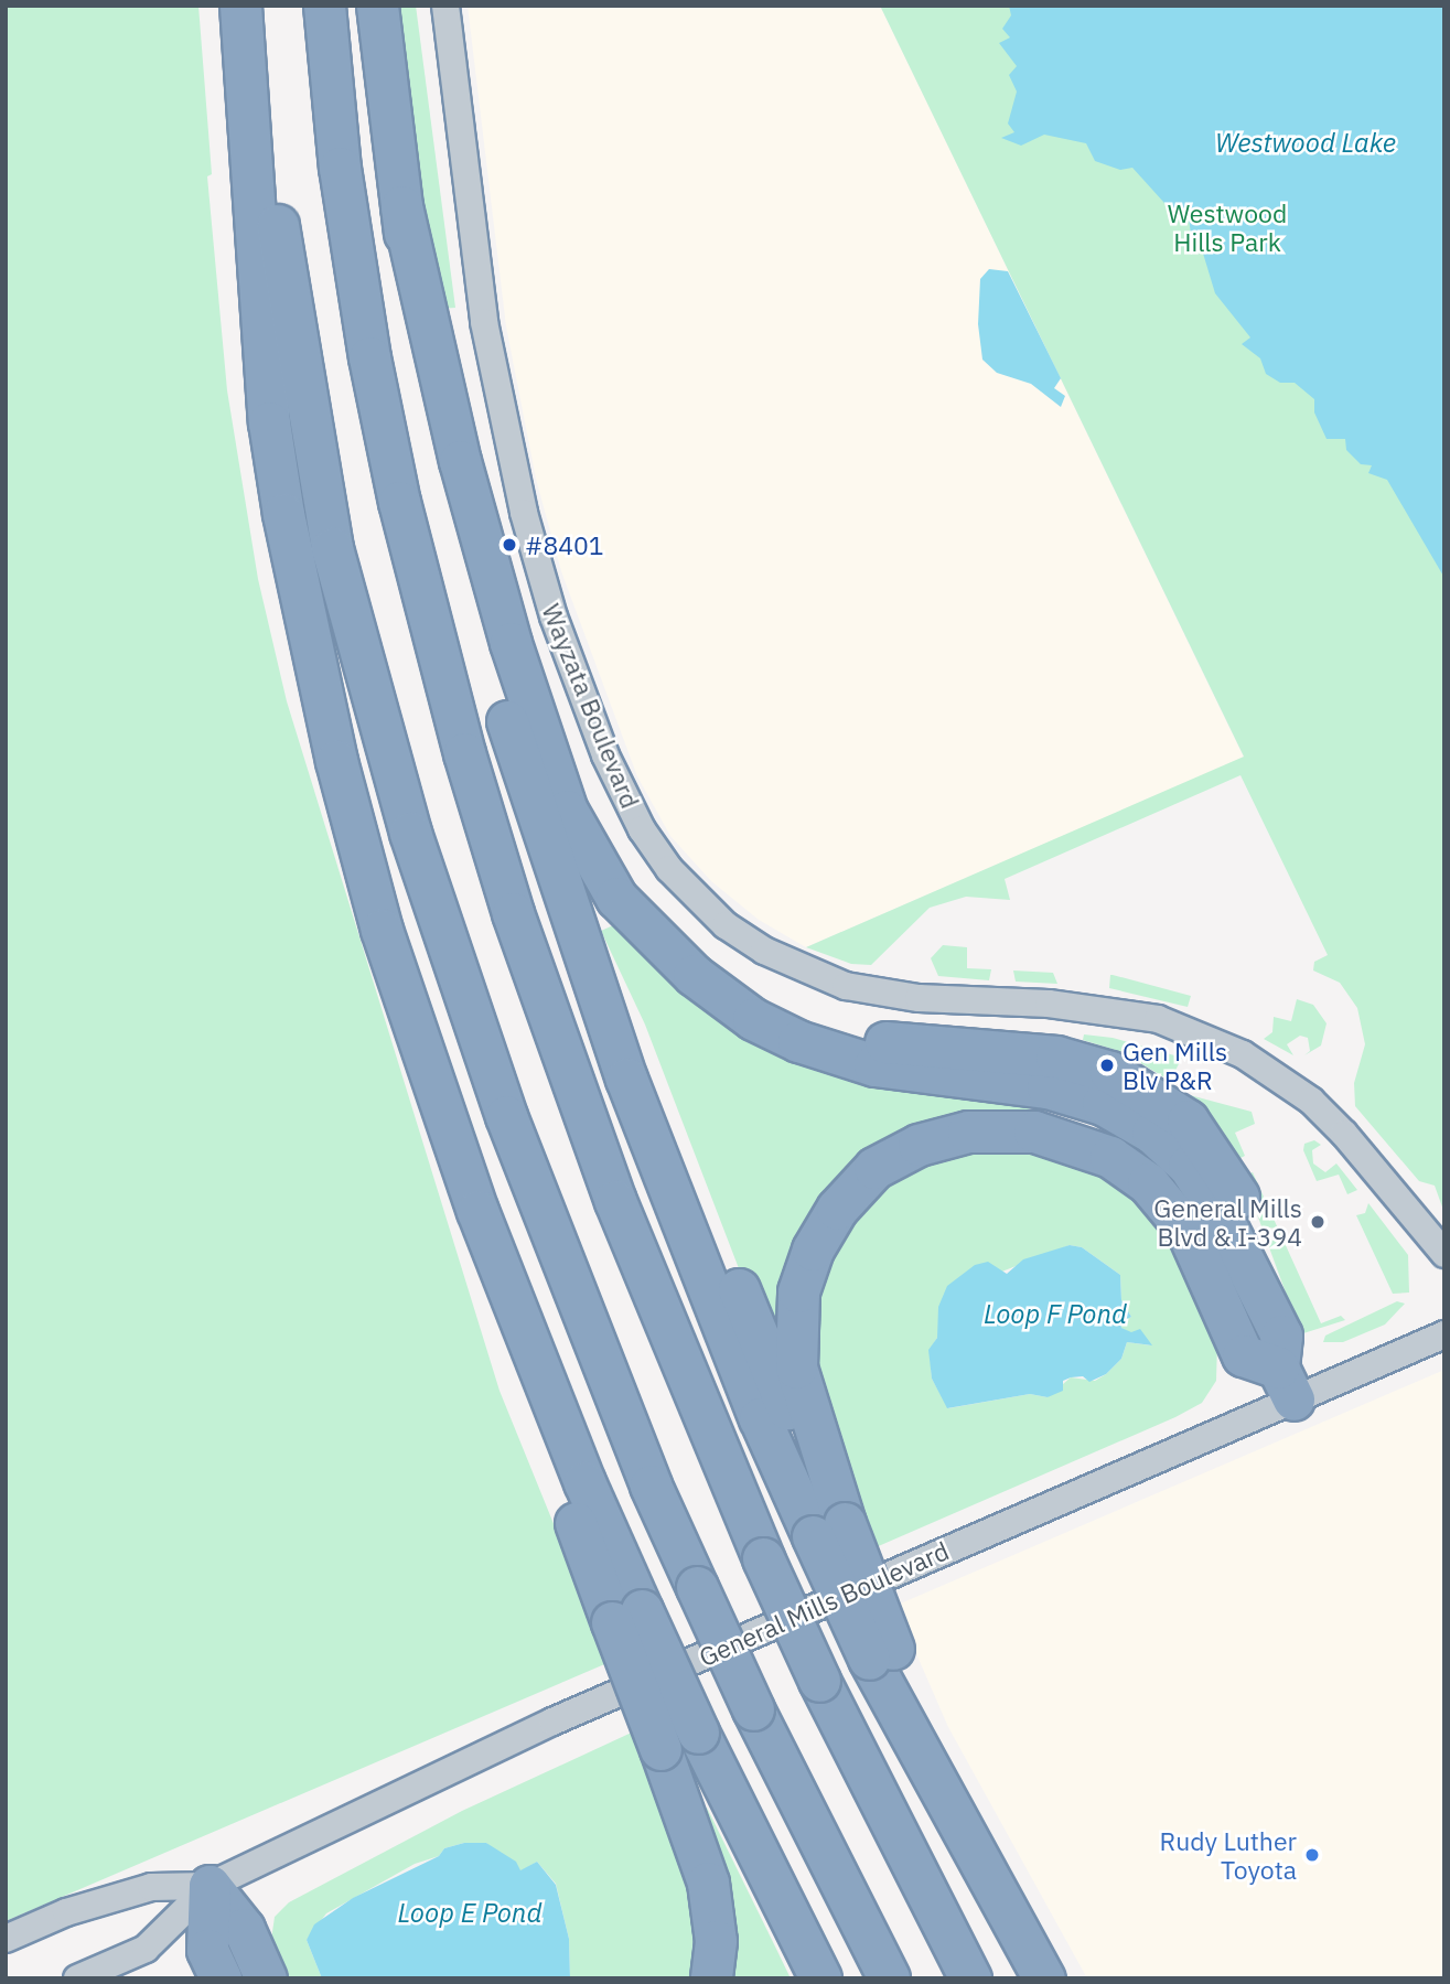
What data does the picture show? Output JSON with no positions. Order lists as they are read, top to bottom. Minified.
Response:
{"streets":{"street":["Wayzata Boulevard","General Mills Boulevard"]},"water":["Westwood Lake","Loop F Pond","Loop E Pond"],"parks":["Westwood Hills Park"],"places":["#8401","Gen Mills Blv P&R","General Mills Blvd & I-394","Rudy Luther Toyota"]}
